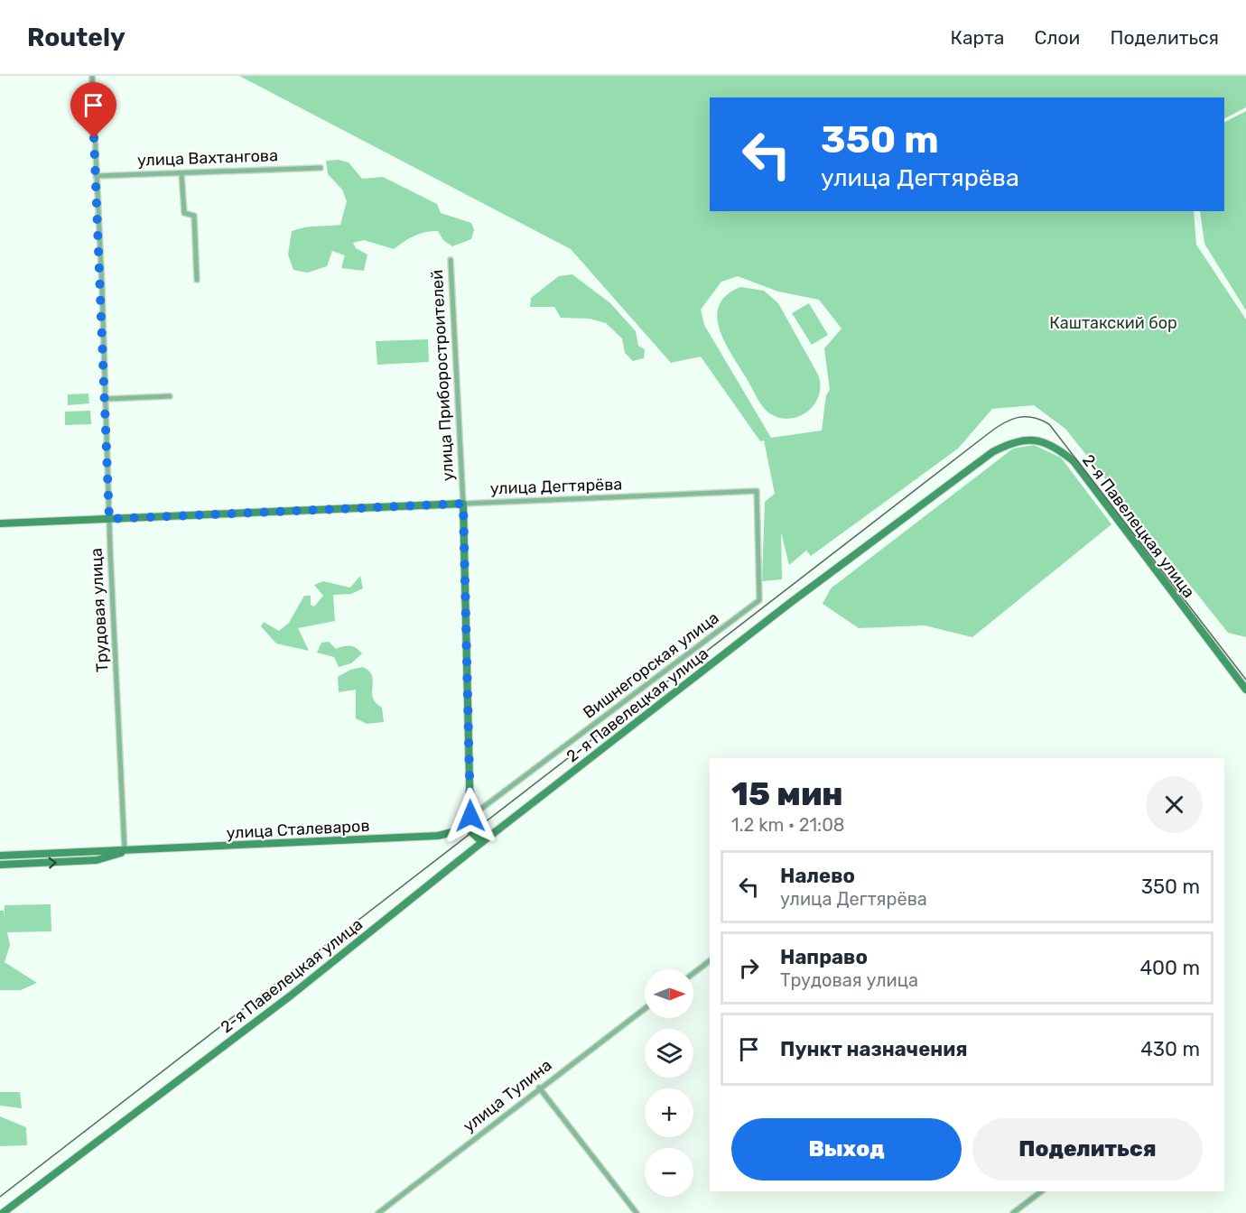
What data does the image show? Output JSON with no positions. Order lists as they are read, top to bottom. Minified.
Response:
{"streets":{"main road":["улица Приборостроителей","улица Дегтярёва","2-я Павелецкая улица","улица Сталеваров"],"street":["улица Вахтангова","Трудовая улица","Вишнегорская улица","улица Тулина"]},"crossings":[["улица Вахтангова","Трудовая улица"],["улица Приборостроителей","улица Дегтярёва"],["улица Приборостроителей","2-я Павелецкая улица"],["улица Приборостроителей","Вишнегорская улица"],["улица Приборостроителей","улица Сталеваров"],["улица Дегтярёва","Трудовая улица"],["улица Дегтярёва","Вишнегорская улица"],["Трудовая улица","улица Сталеваров"],["Вишнегорская улица","улица Сталеваров"]],"parks":["Каштакский бор"],"north":"right","page":{"header":"Routely","nav":["Карта","Слои","Поделиться"],"turn":["350 m","улица Дегтярёва"],"heading":["15 мин","1.2 km · 21:08"],"list":[{"name":"Налево","note":"улица Дегтярёва","value":"350 m"},{"name":"Направо","note":"Трудовая улица","value":"400 m"},{"name":"Пункт назначения","value":"430 m"}],"map_buttons":["+","−"],"buttons":["Выход","Поделиться"]}}
